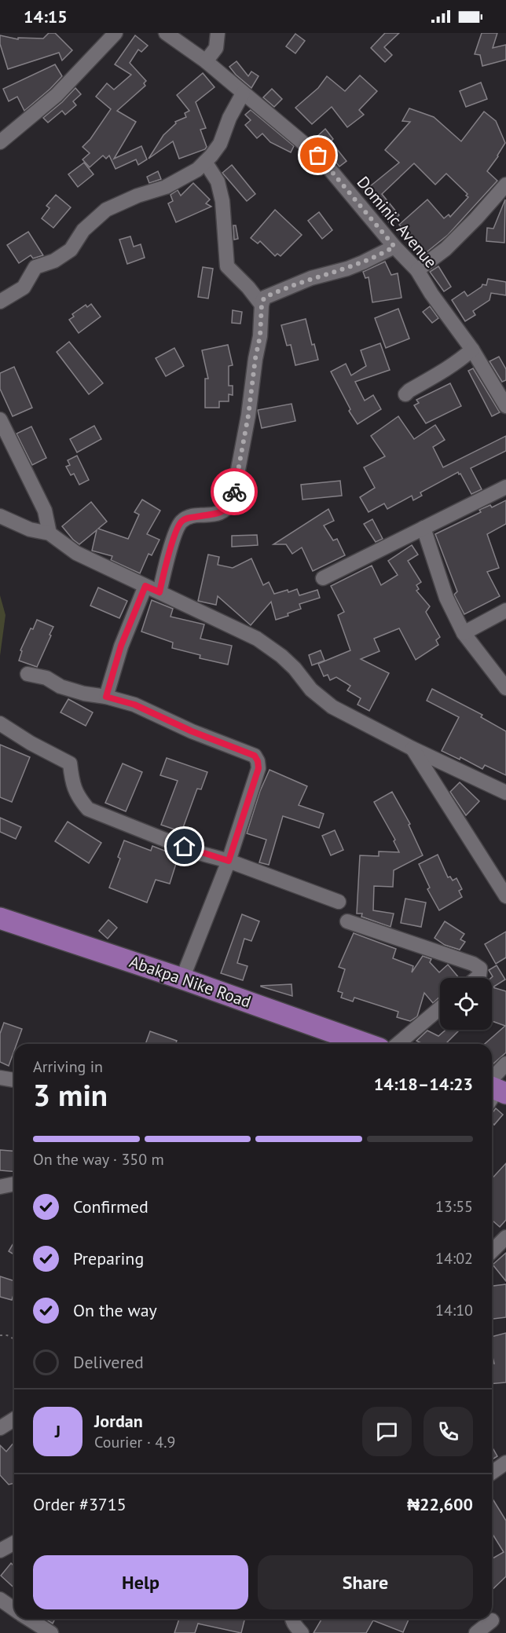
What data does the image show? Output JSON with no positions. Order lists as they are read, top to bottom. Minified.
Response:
{"streets":{"main road":["Abakpa Nike Road"],"street":["Dominic Avenue"]},"page":{"status":"14:15","heading":["3 min","Arriving in","14:18–14:23"],"panel":["Jordan","Courier · 4.9","Order #3715","₦22,600"],"bar":"On the way · 350 m","list":[["Confirmed","13:55"],["Preparing","14:02"],["On the way","14:10"],"Delivered"],"round":"J","buttons":["Help","Share"]}}
